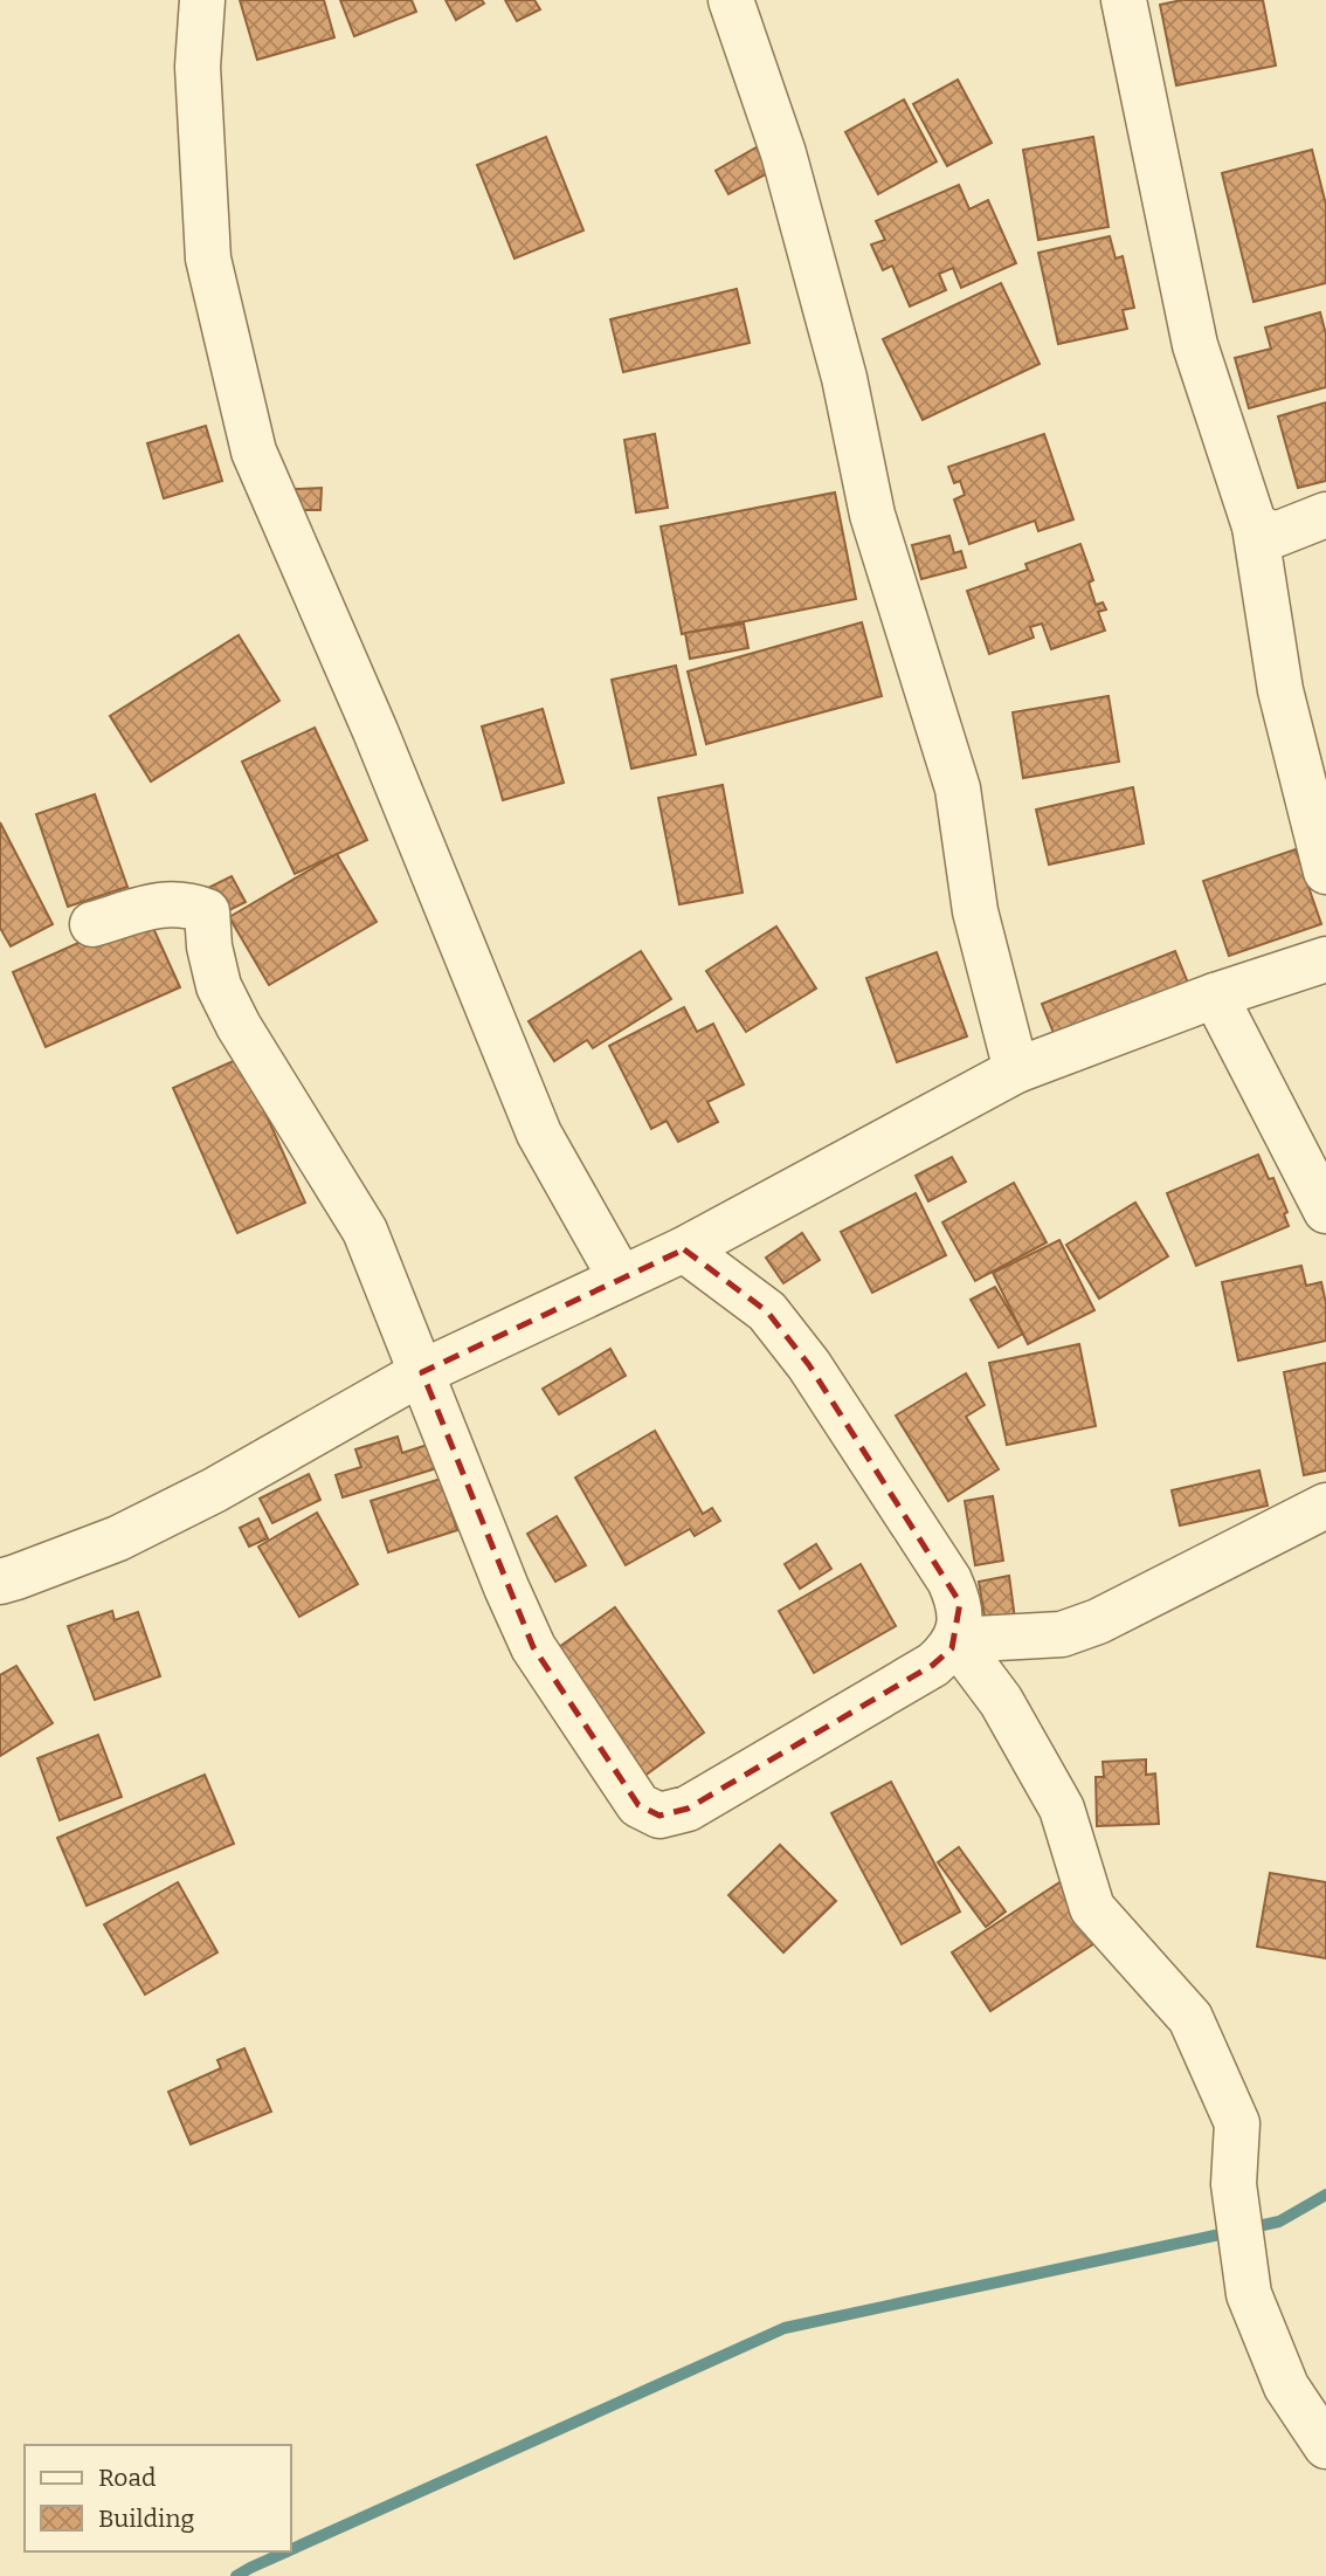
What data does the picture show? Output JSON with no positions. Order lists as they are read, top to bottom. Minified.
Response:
{"legend":["Road","Building"]}
